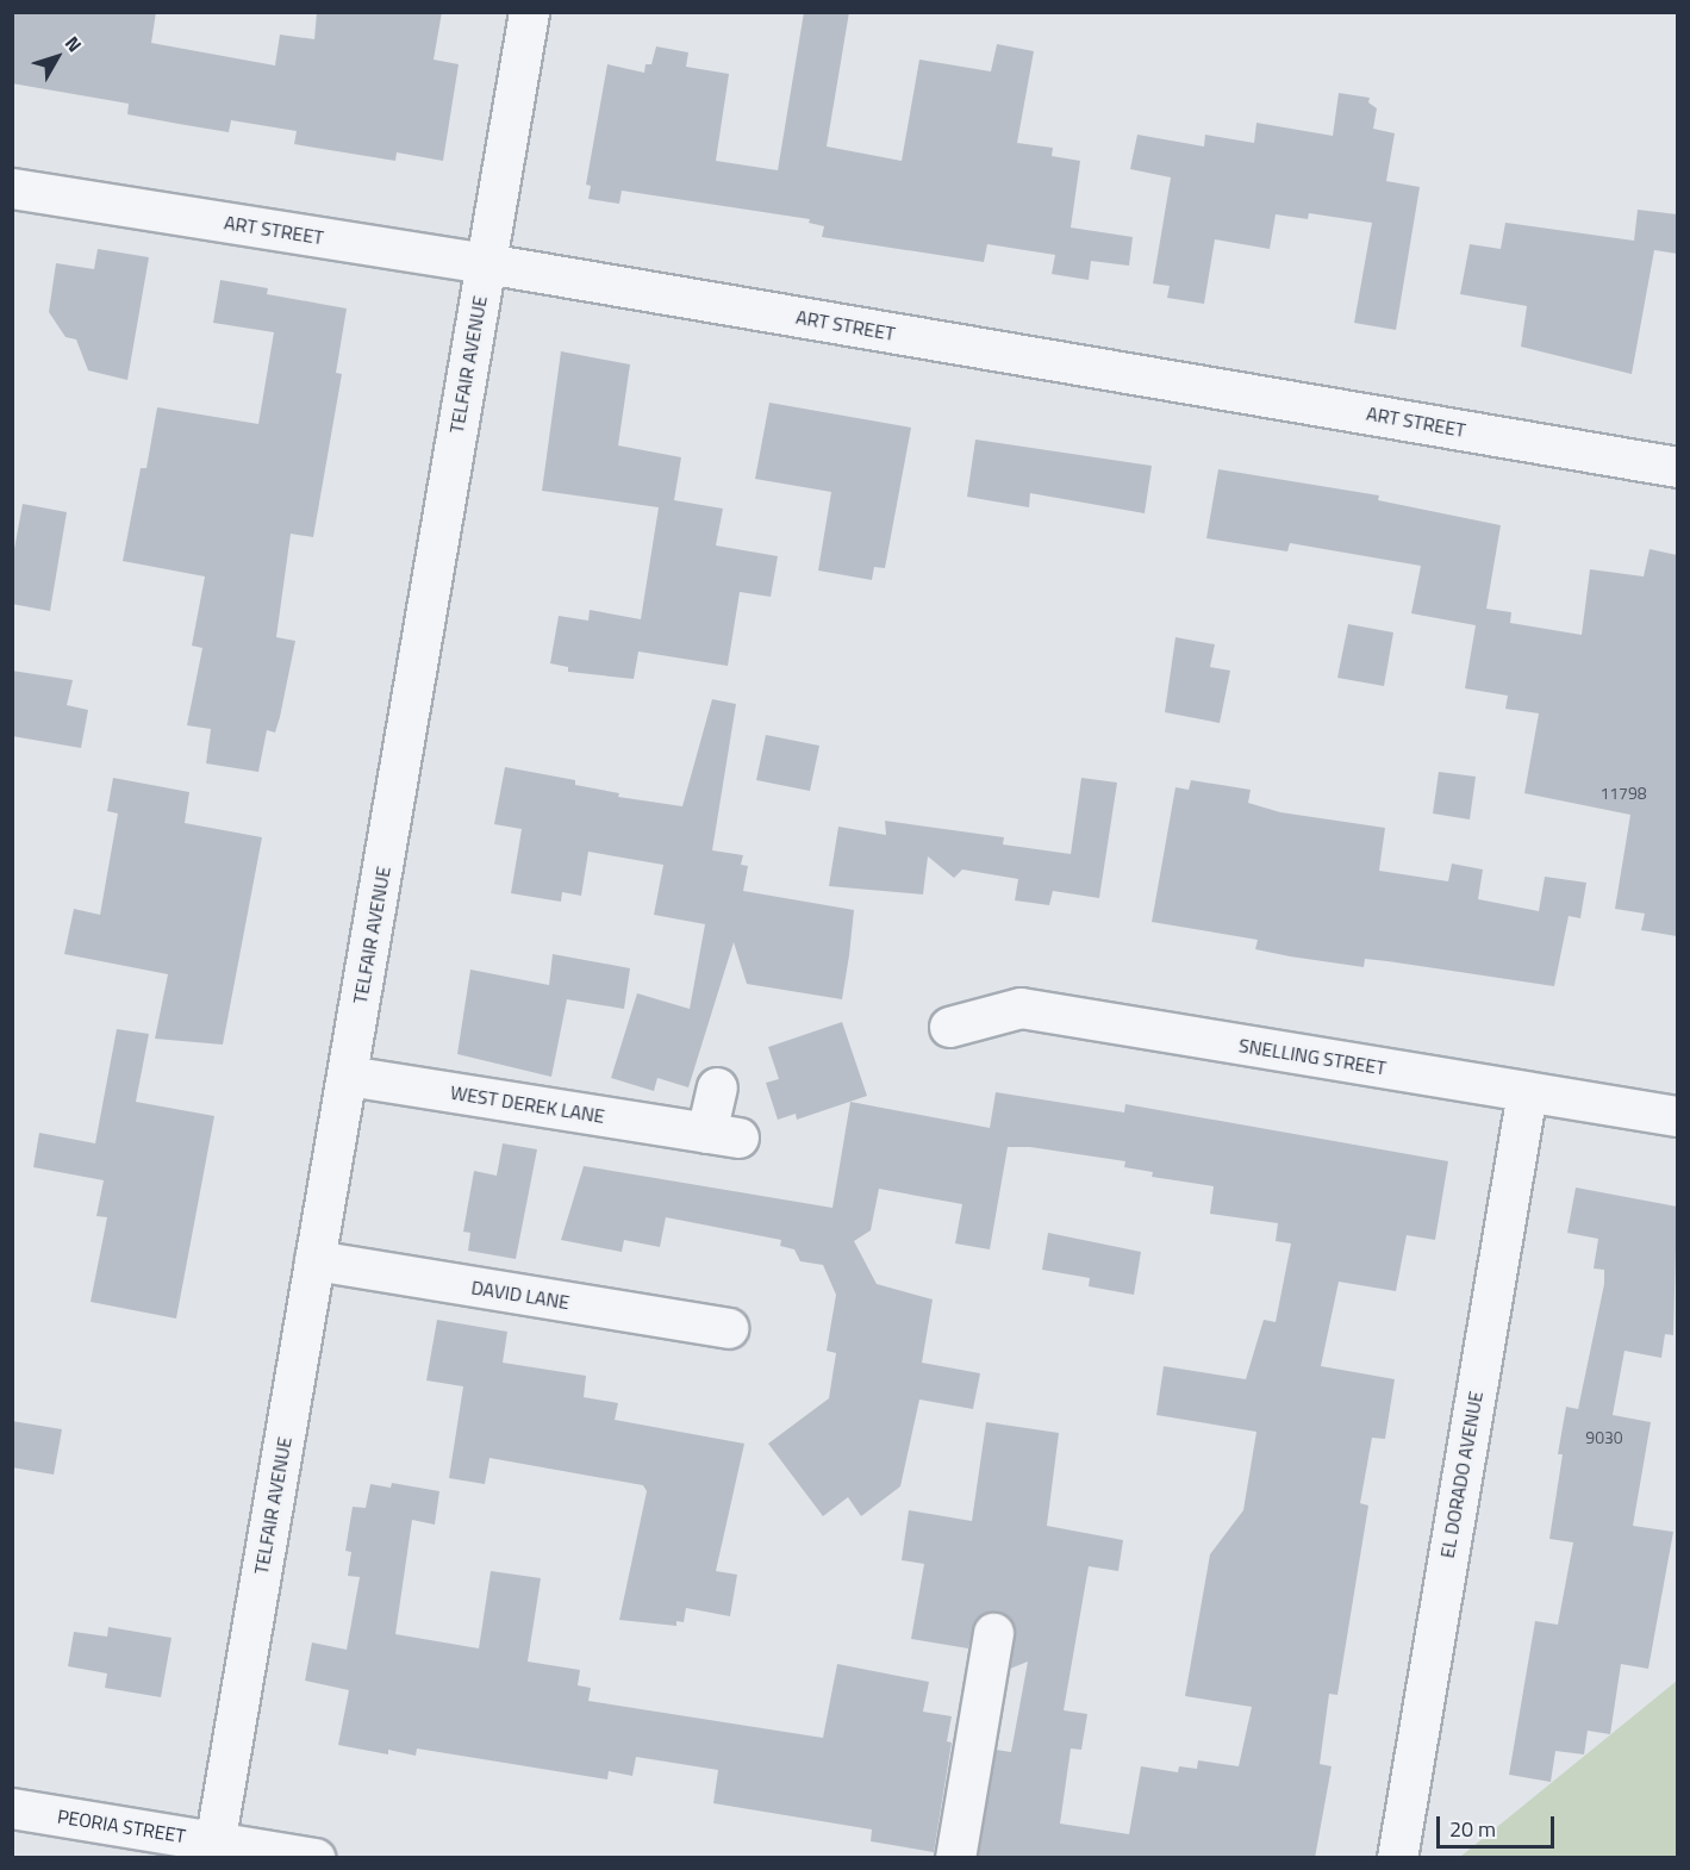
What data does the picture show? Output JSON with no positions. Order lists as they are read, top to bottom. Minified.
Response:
{"streets":{"street":["ART STREET","TELFAIR AVENUE","SNELLING STREET","WEST DEREK LANE","DAVID LANE","EL DORADO AVENUE","PEORIA STREET"]},"crossings":[["ART STREET","TELFAIR AVENUE"],["TELFAIR AVENUE","WEST DEREK LANE"],["TELFAIR AVENUE","DAVID LANE"],["TELFAIR AVENUE","PEORIA STREET"],["SNELLING STREET","EL DORADO AVENUE"]],"house_numbers":["11798","9030"],"scale_bar":"20 m","north":"top right"}
